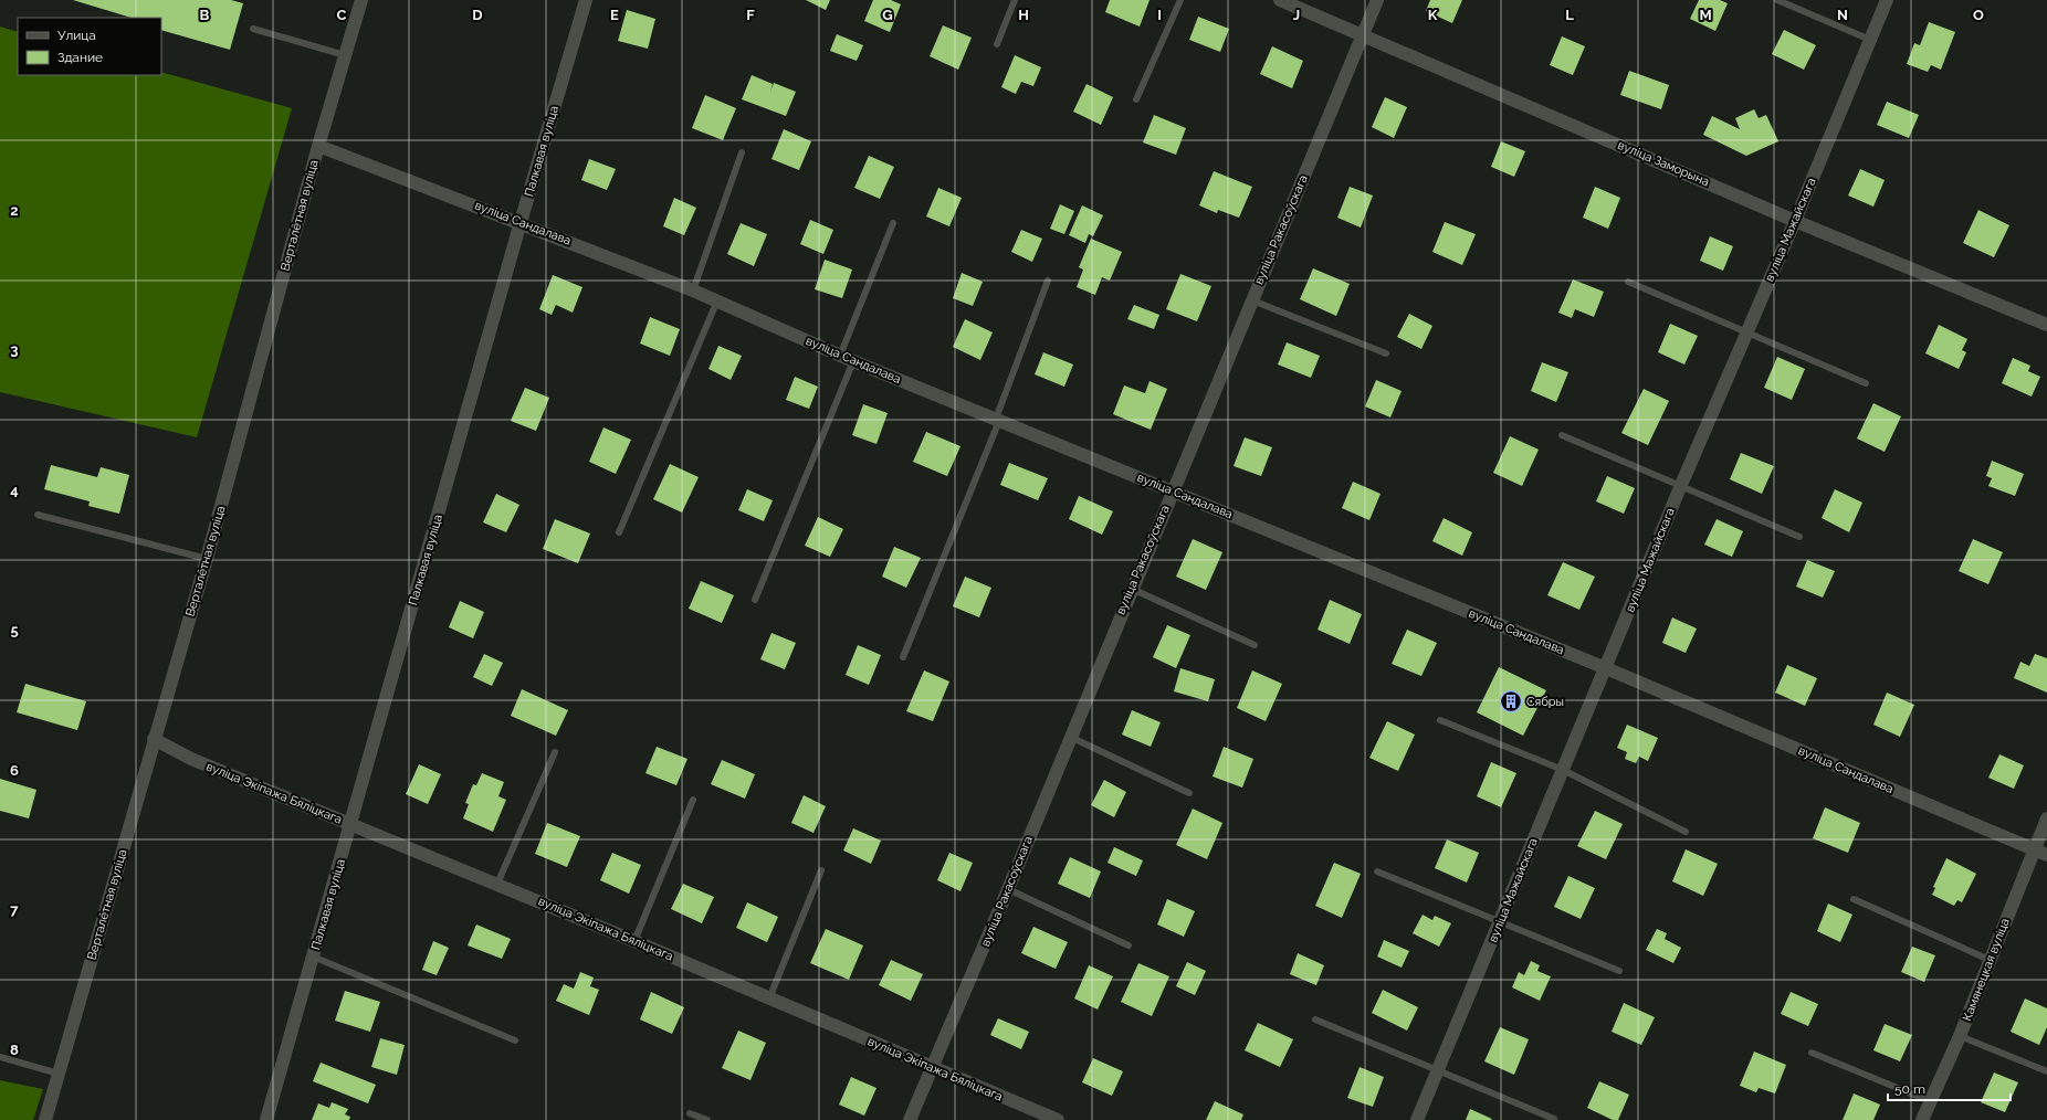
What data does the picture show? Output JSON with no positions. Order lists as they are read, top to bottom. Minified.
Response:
{"streets":{"street":["Палкавая вуліца","вуліца Заморына","Верталётная вуліца","вуліца Сандалава","вуліца Ракасоўскага","вуліца Мажайскага","вуліца Экіпажа Бяліцкага","Камянецкая вуліца"]},"crossings":[["Палкавая вуліца","вуліца Сандалава"],["Палкавая вуліца","вуліца Экіпажа Бяліцкага"],["вуліца Заморына","вуліца Ракасоўскага"],["вуліца Заморына","вуліца Мажайскага"],["Верталётная вуліца","вуліца Сандалава"],["Верталётная вуліца","вуліца Экіпажа Бяліцкага"],["вуліца Сандалава","вуліца Ракасоўскага"],["вуліца Сандалава","вуліца Мажайскага"],["вуліца Сандалава","Камянецкая вуліца"],["вуліца Ракасоўскага","вуліца Экіпажа Бяліцкага"]],"places":{"building":["Сябры"]},"legend":["Улица","Здание"],"scale_bar":"50 m","grid":{"columns":["B","C","D","E","F","G","H","I","J","K","L","M","N","O"],"rows":["2","3","4","5","6","7","8"]}}
